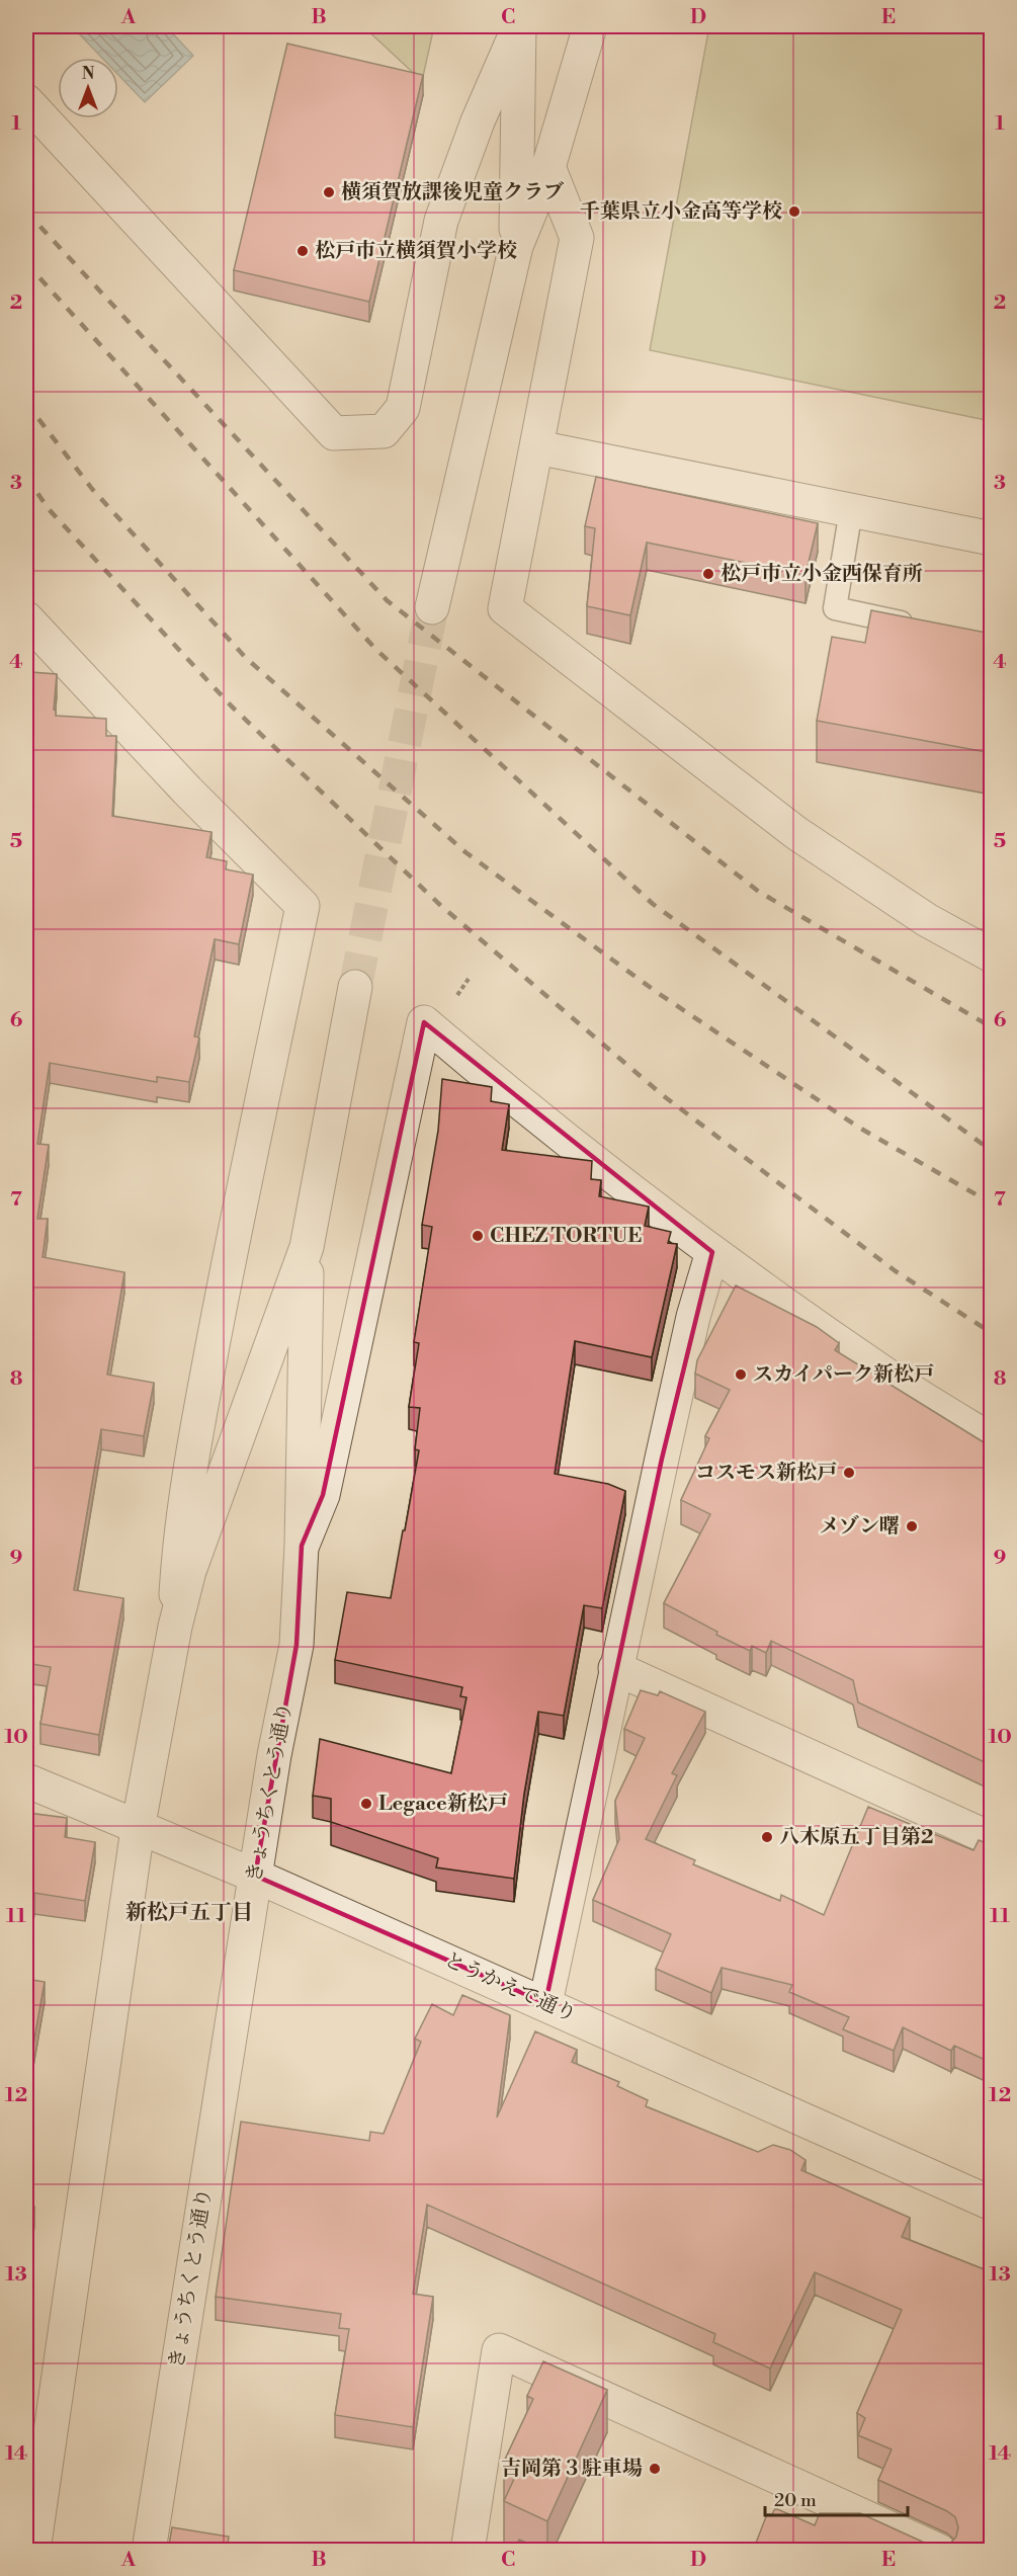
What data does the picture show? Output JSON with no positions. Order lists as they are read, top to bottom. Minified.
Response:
{"streets":{"street":["きょうちくとう通り","とうかえで通り"]},"crossings":[["きょうちくとう通り","とうかえで通り"]],"districts":["新松戸五丁目"],"places":["横須賀放課後児童クラブ","千葉県立小金高等学校","松戸市立横須賀小学校","松戸市立小金西保育所","CHEZ TORTUE","スカイパーク新松戸","コスモス新松戸","メゾン曙","Legace新松戸","八木原五丁目第2","吉岡第３駐車場"],"scale_bar":"20 m","north":"top","grid":{"columns":["A","B","C","D","E"],"rows":["1","2","3","4","5","6","7","8","9","10","11","12","13","14"]}}
